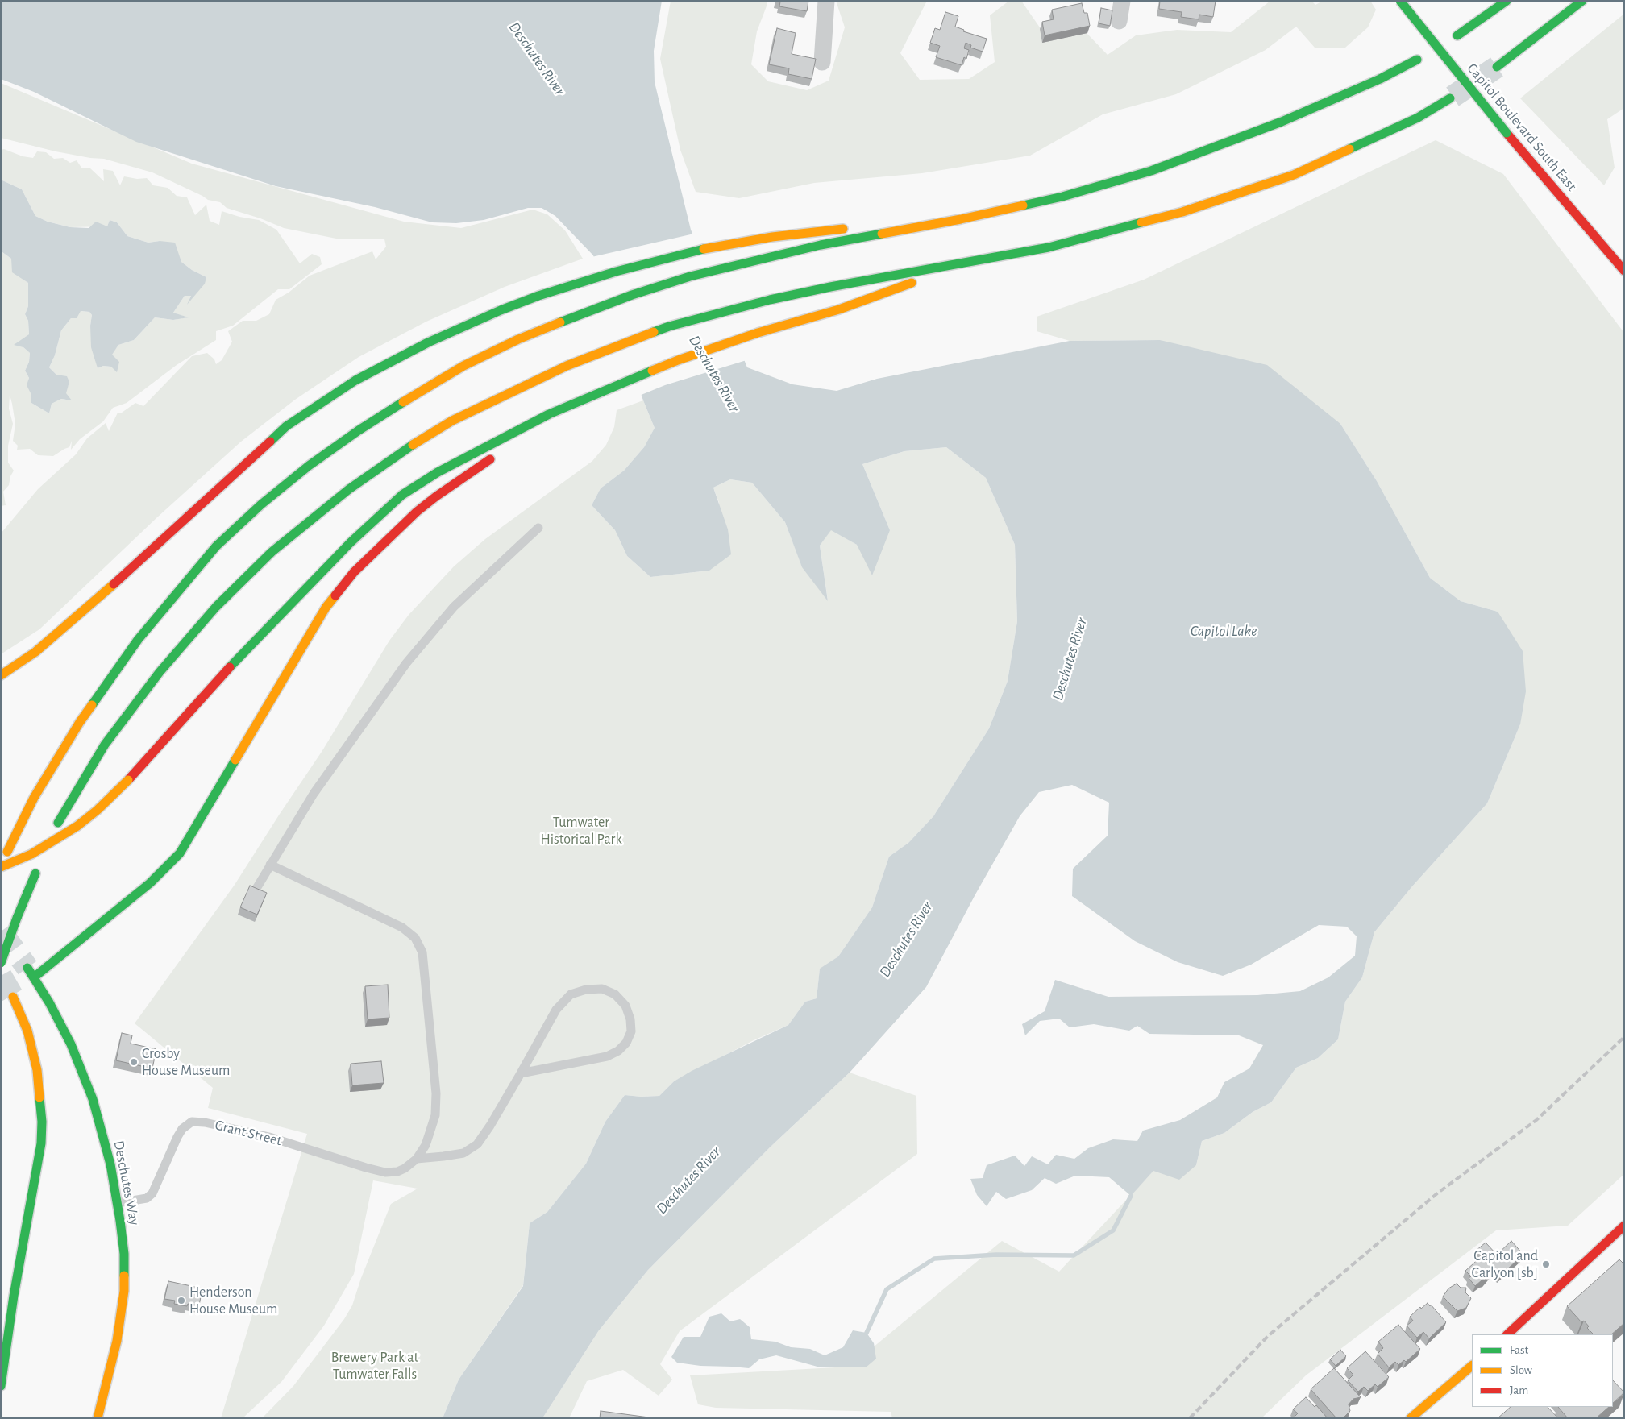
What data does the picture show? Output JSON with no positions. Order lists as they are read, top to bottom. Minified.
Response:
{"streets":{"main road":["Capitol Boulevard South East","Deschutes Way"],"lane":["Grant Street"]},"crossings":[["Grant Street","Deschutes Way"]],"water":["Deschutes River","Capitol Lake"],"parks":["Tumwater Historical Park","Brewery Park at Tumwater Falls"],"places":["Crosby House Museum","Capitol and Carlyon [sb]","Henderson House Museum"],"legend":["Fast","Slow","Jam"]}
